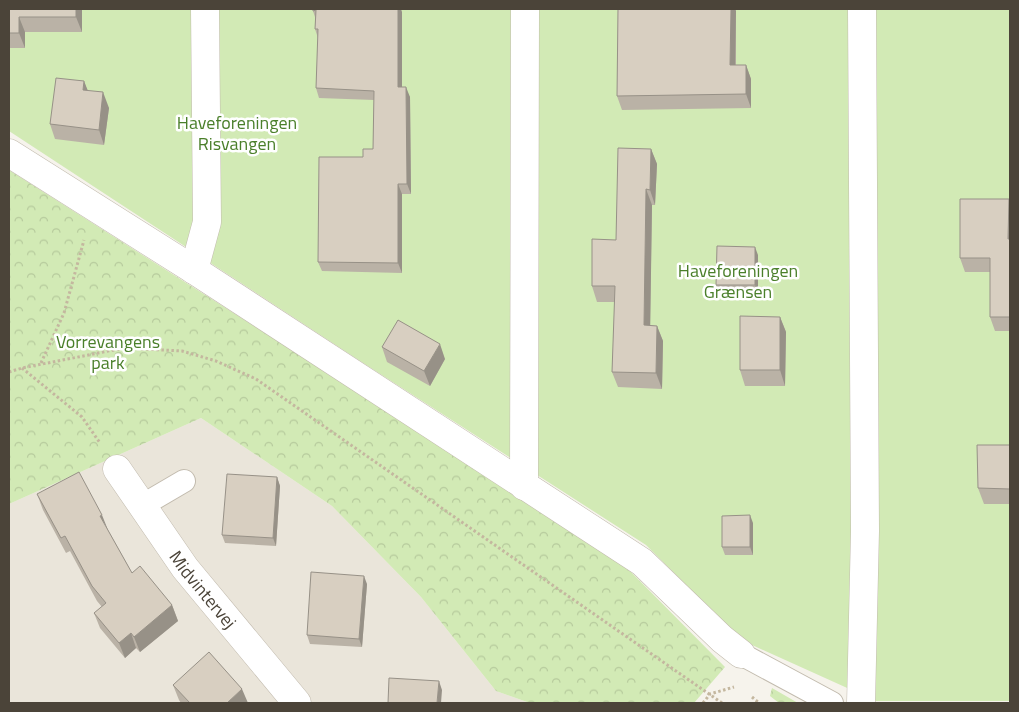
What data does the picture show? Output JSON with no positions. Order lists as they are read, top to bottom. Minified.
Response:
{"streets":{"street":["Midvintervej"]},"parks":["Haveforeningen Risvangen","Haveforeningen Grænsen","Vorrevangens park"]}
